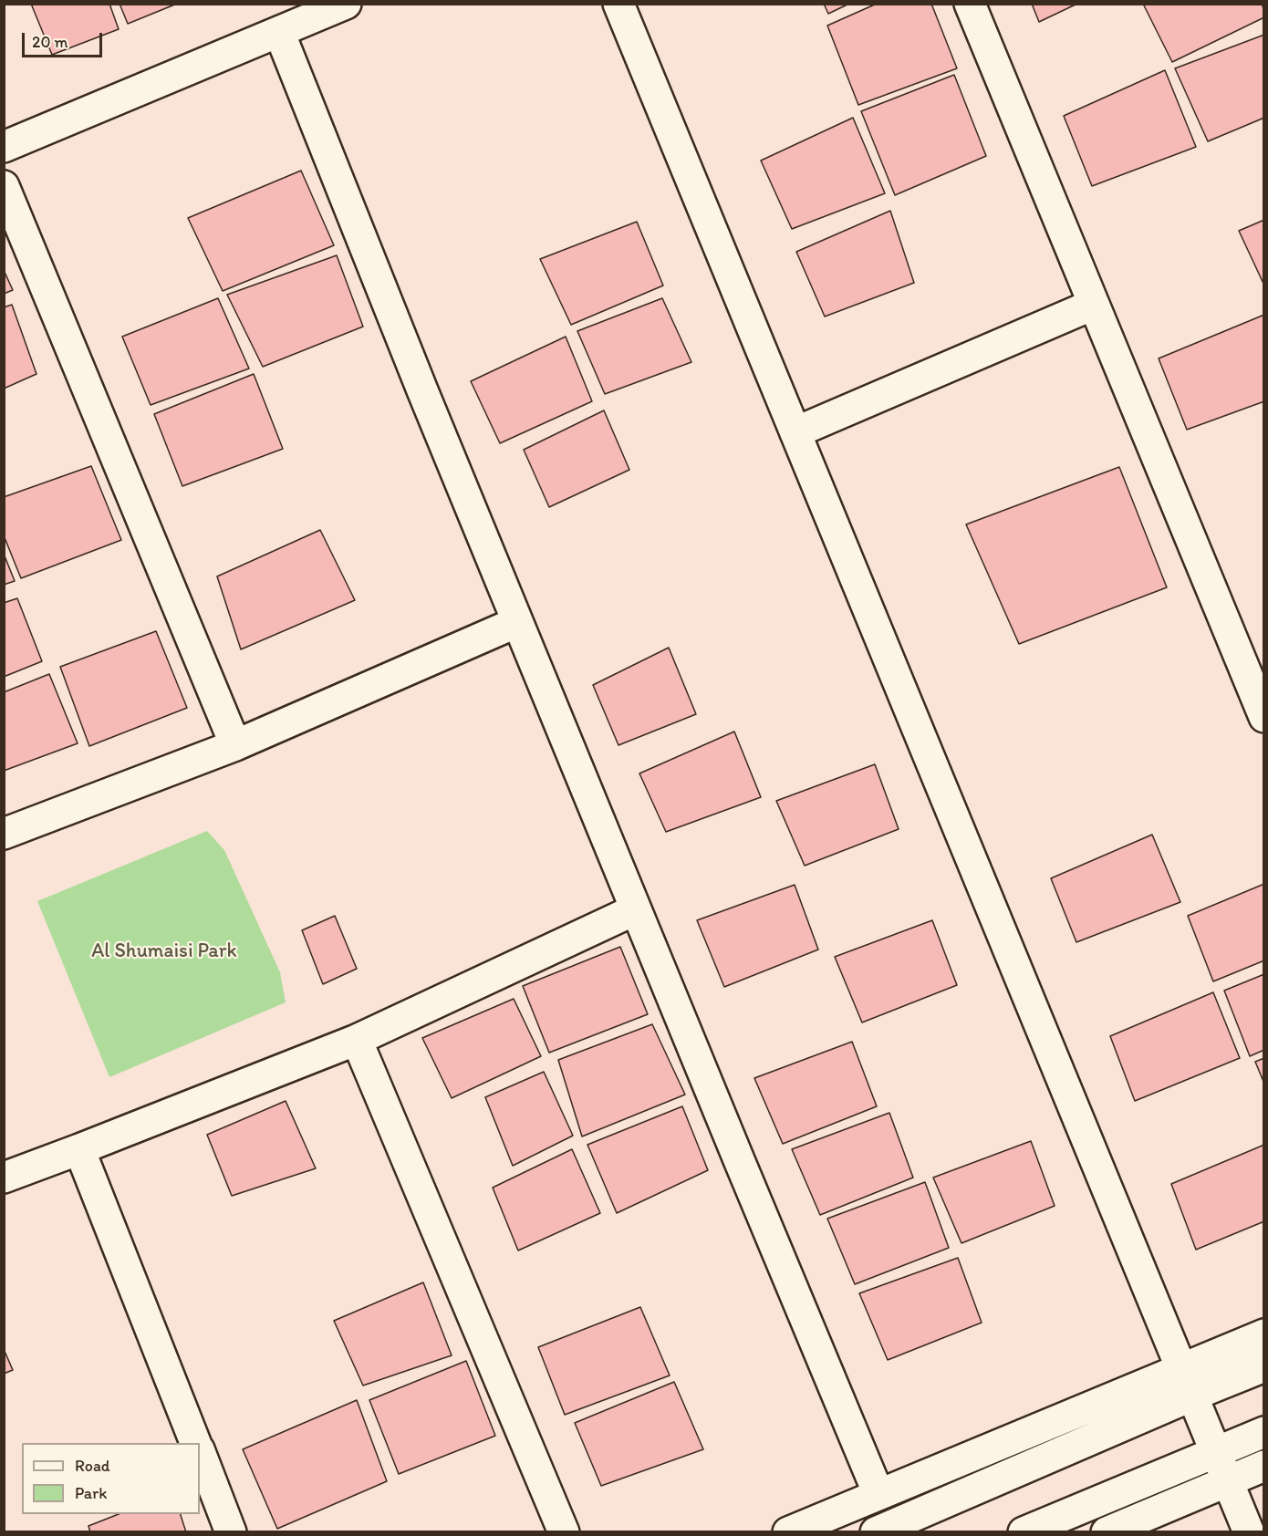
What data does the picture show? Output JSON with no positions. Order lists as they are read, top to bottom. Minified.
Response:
{"parks":["Al Shumaisi Park"],"legend":["Road","Park"],"scale_bar":"20 m"}
